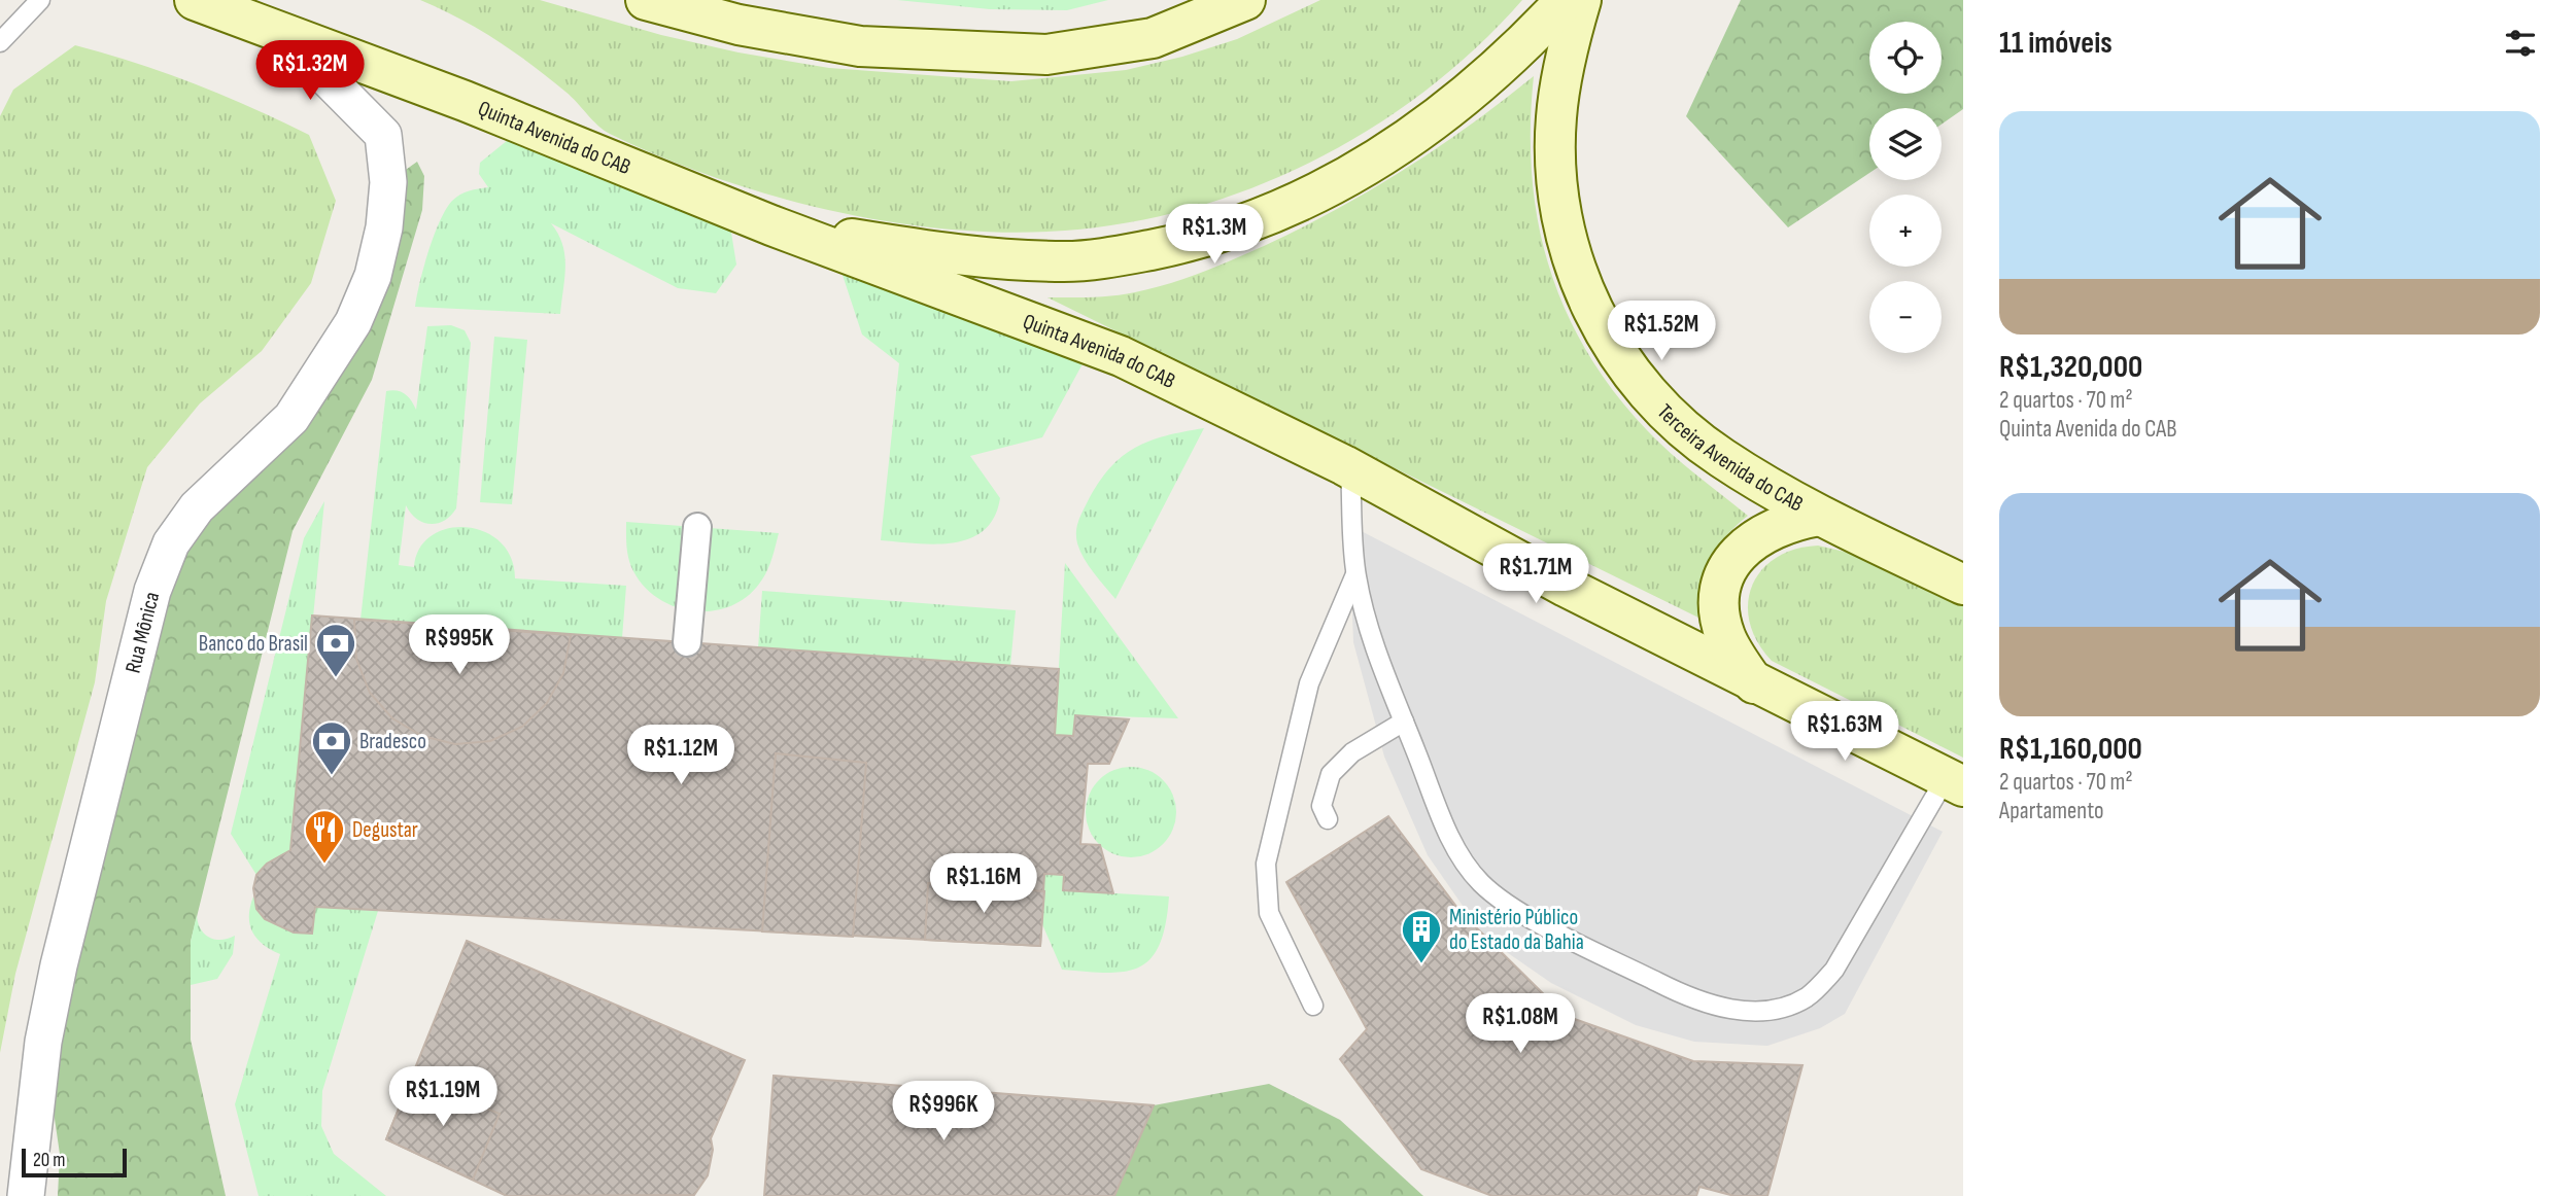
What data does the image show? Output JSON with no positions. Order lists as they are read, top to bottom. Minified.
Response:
{"streets":{"main road":["Quinta Avenida do CAB","Terceira Avenida do CAB"],"street":["Rua Mônica"]},"crossings":[["Quinta Avenida do CAB","Rua Mônica"]],"places":{"bank":["Banco do Brasil","Bradesco"],"restaurant":["Degustar"],"building":["Ministério Público do Estado da Bahia"]},"scale_bar":"20 m","page":{"heading":"11 imóveis","map_buttons":["+","−"],"price":["R$1.32M","R$1.3M","R$1.52M","R$1.71M","R$995K","R$1.63M","R$1.12M","R$1.16M","R$1.08M","R$1.19M","R$996K"],"list":[{"name":"R$1,320,000","note":"2 quartos · 70 m² · Quinta Avenida do CAB"},{"name":"R$1,160,000","note":"2 quartos · 70 m² · Apartamento"}],"scale":"20 m"}}
